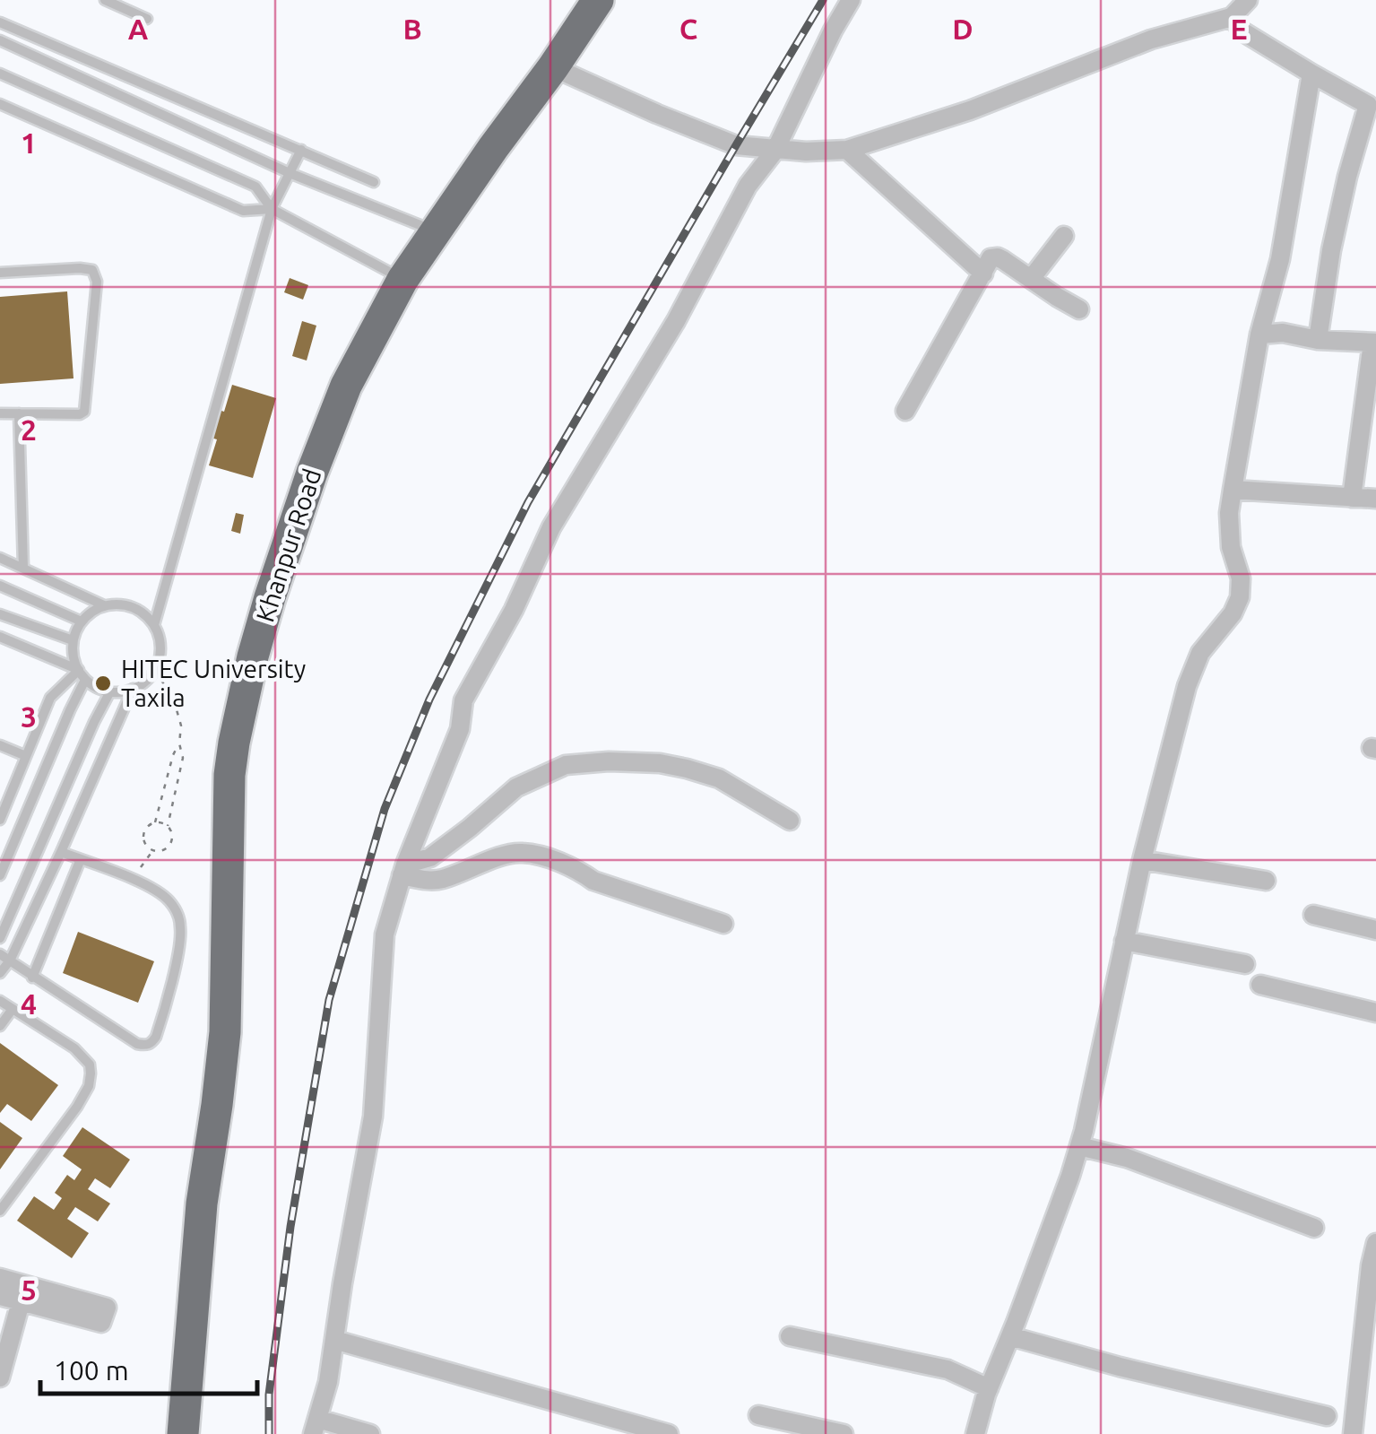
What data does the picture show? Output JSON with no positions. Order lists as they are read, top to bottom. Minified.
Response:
{"streets":{"highway":["Khanpur Road"]},"places":["HITEC University Taxila"],"scale_bar":"100 m","grid":{"columns":["A","B","C","D","E"],"rows":["1","2","3","4","5"]}}
